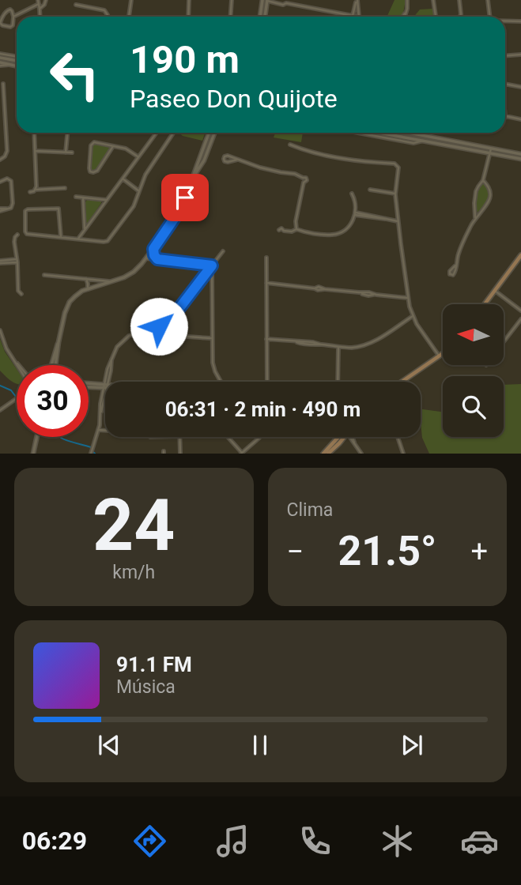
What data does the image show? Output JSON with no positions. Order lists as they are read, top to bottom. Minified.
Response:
{"north":"left","page":{"turn":["190 m","Paseo Don Quijote"],"limit":"30","trip":"06:31 · 2 min · 490 m","tile":[["24","km/h"],"Clima"],"heat":["−","21.5°","+"],"song":["91.1 FM","Música"],"tabs":"06:29"}}
